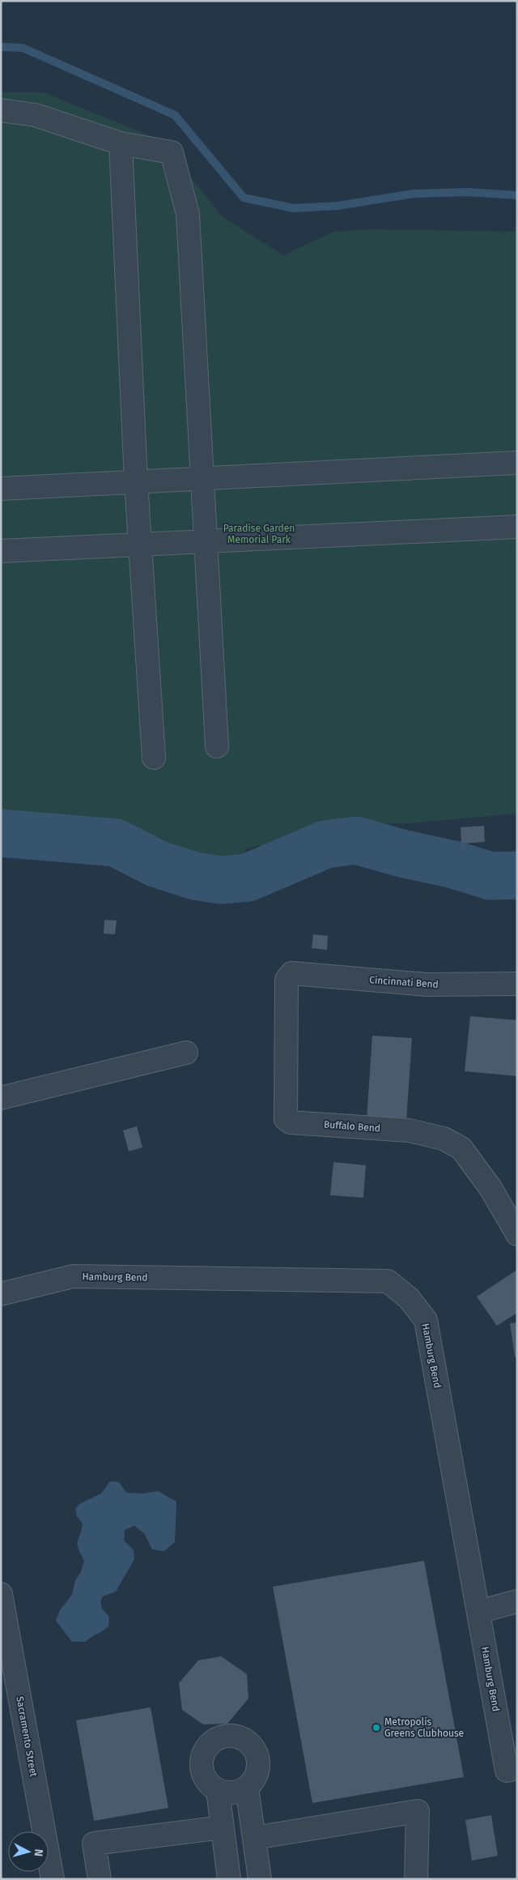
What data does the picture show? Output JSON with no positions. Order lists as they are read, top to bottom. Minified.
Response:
{"streets":{"street":["Cincinnati Bend","Buffalo Bend","Hamburg Bend","Sacramento Street"]},"crossings":[["Cincinnati Bend","Buffalo Bend"]],"parks":["Paradise Garden Memorial Park"],"places":["Metropolis Greens Clubhouse"],"north":"right"}
